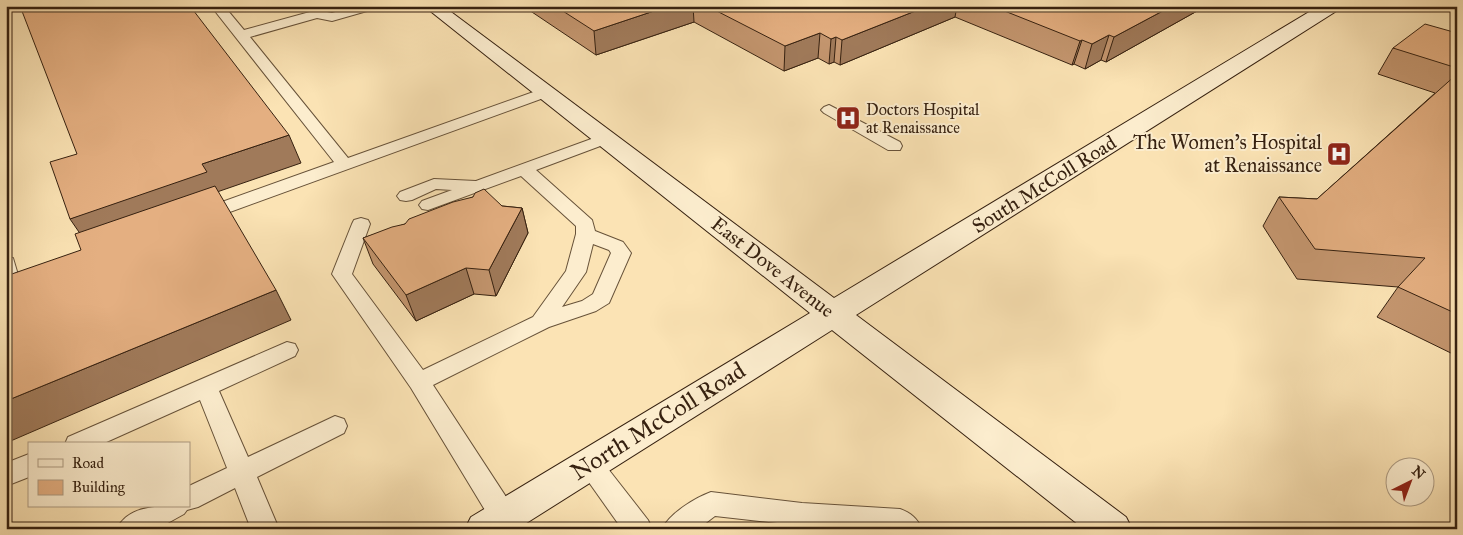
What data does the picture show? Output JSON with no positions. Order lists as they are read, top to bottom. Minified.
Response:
{"streets":{"main road":["South McColl Road","East Dove Avenue","North McColl Road"]},"crossings":[["South McColl Road","East Dove Avenue"],["South McColl Road","North McColl Road"],["East Dove Avenue","North McColl Road"]],"places":{"hospital":["Doctors Hospital at Renaissance","The Women's Hospital at Renaissance"]},"legend":["Road","Building"],"north":"top right"}
